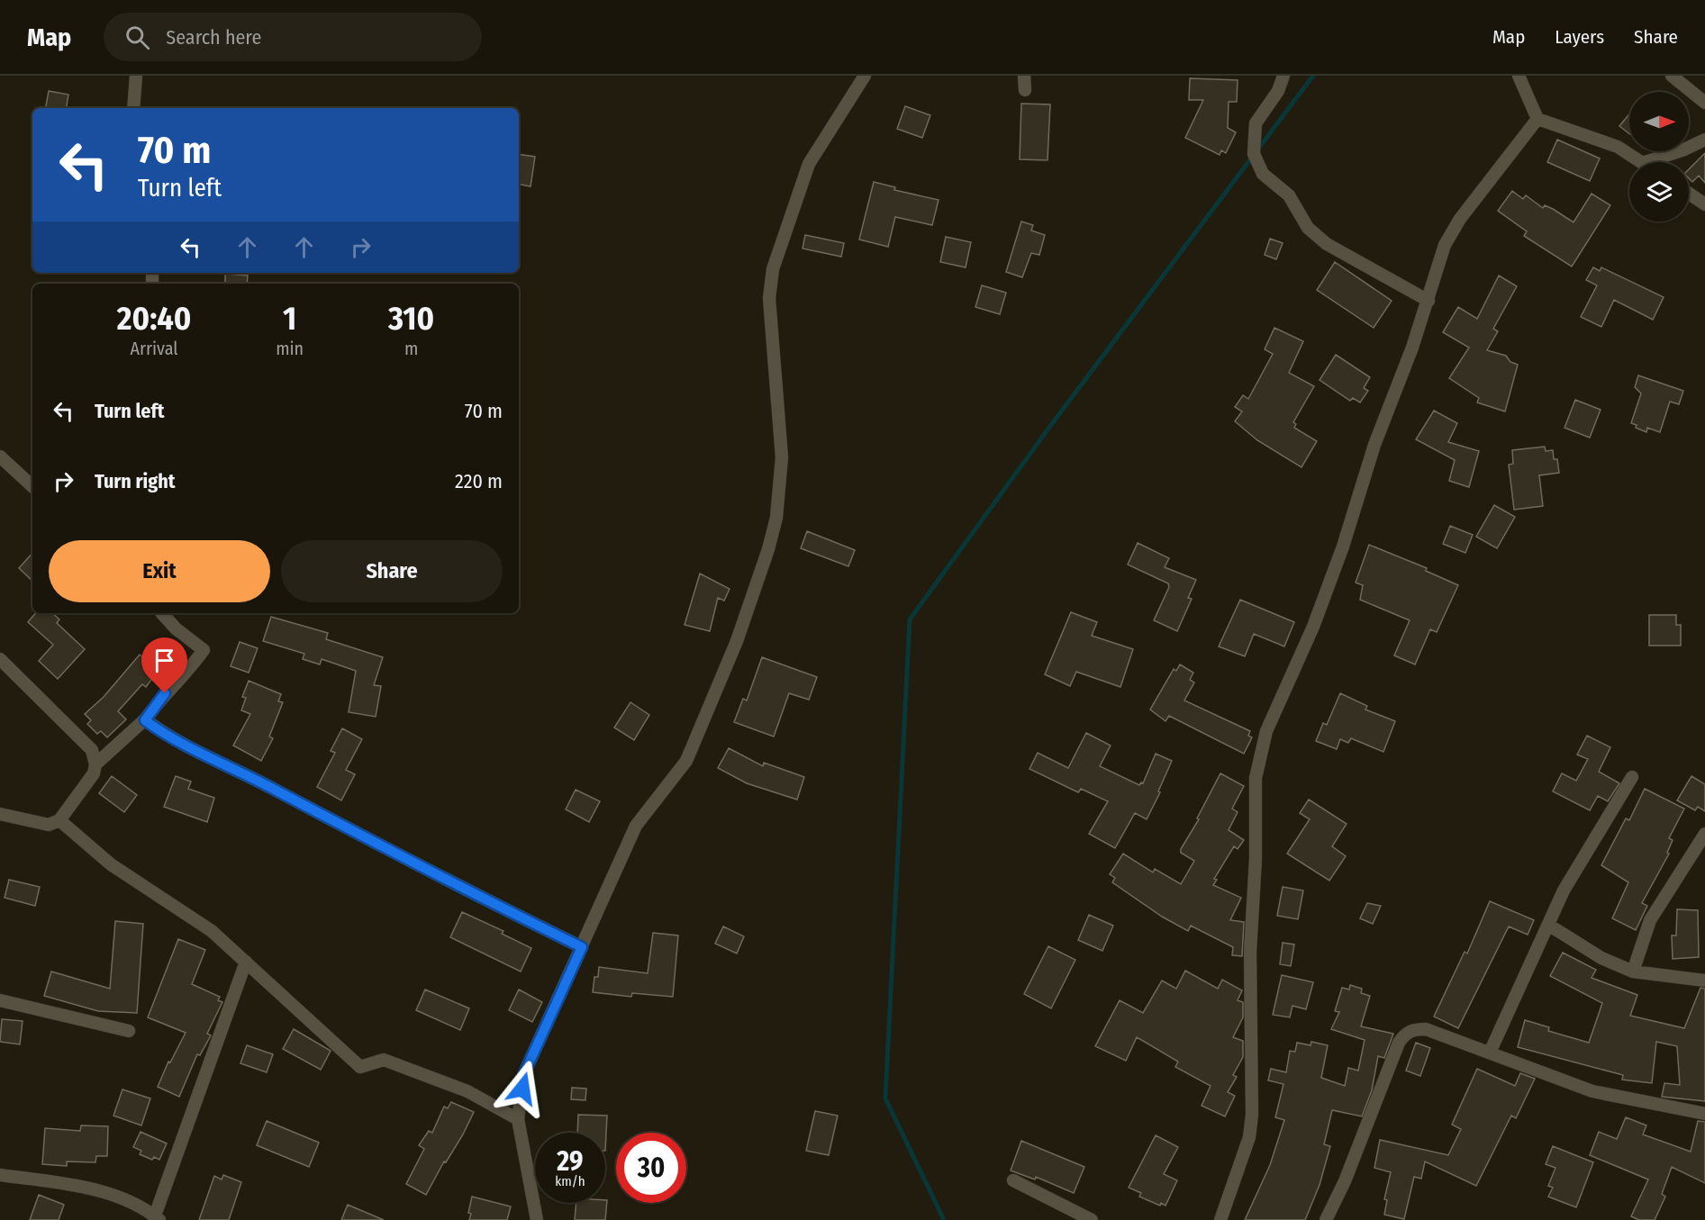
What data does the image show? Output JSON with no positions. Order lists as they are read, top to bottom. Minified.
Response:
{"north":"right","page":{"header":"Map","search":"Search here","nav":["Map","Layers","Share"],"turn":["70 m","Turn left"],"eta":["20:40","Arrival","1","min","310","m"],"list":[{"name":"Turn left","value":"70 m"},{"name":"Turn right","value":"220 m"}],"buttons":["Exit","Share"],"speed":"29 km/h","limit":"30"}}
